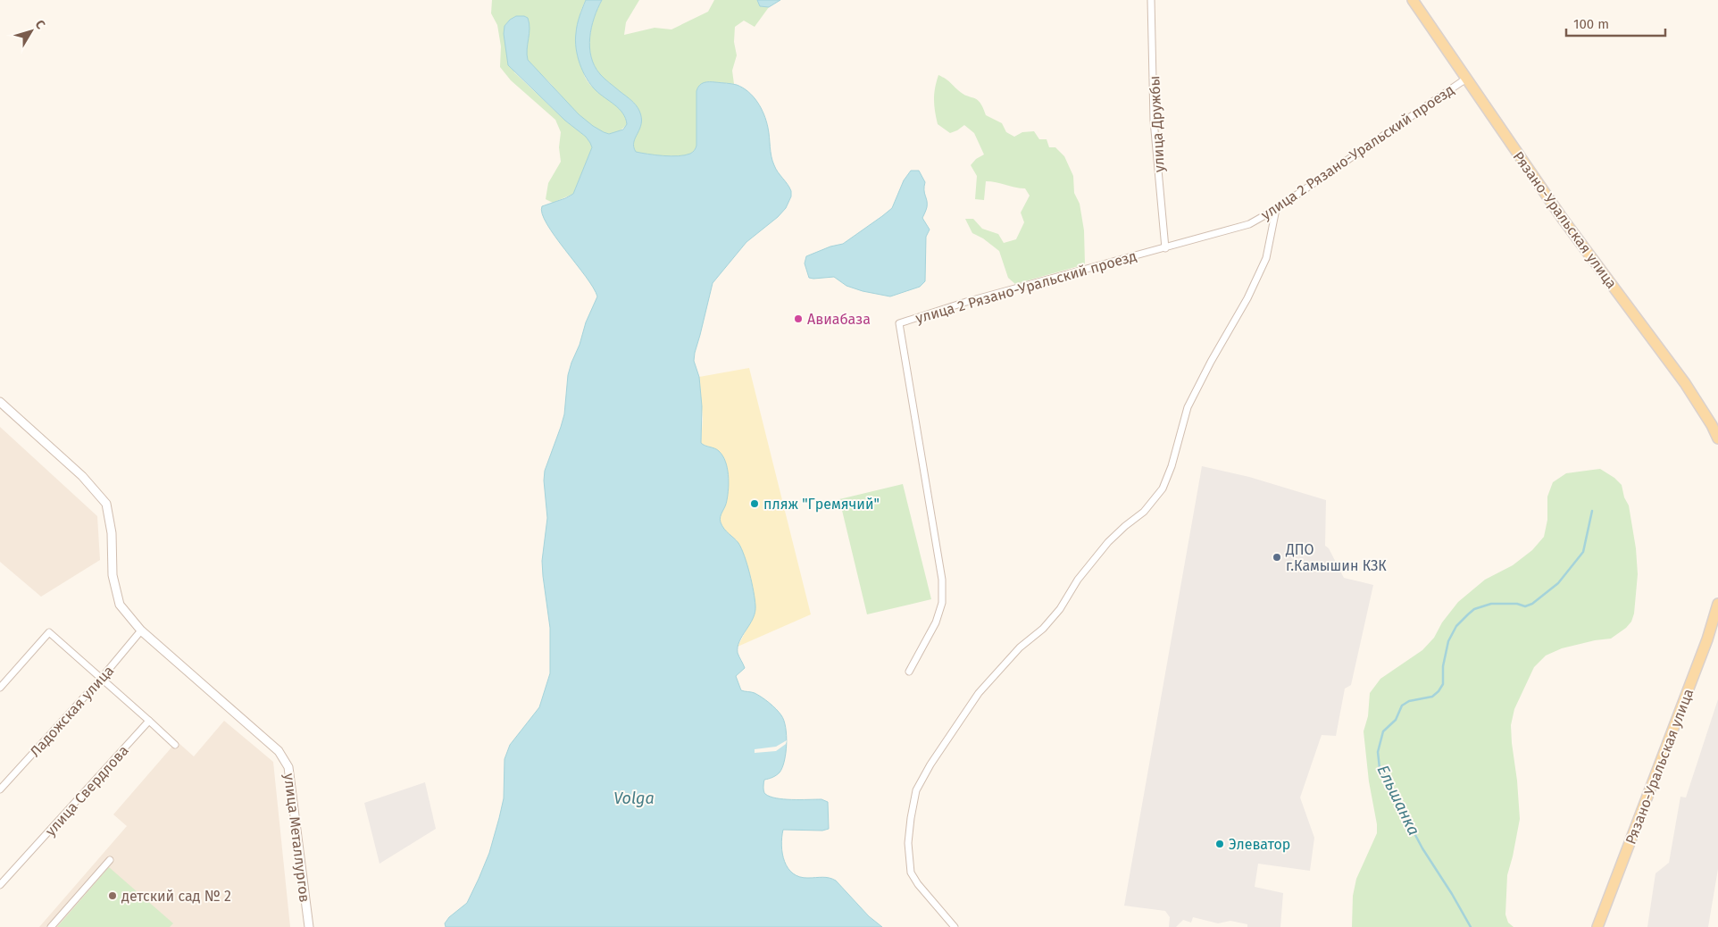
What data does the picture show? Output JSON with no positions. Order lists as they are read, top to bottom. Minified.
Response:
{"streets":{"main road":["Рязано-Уральская улица"],"street":["улица Дружбы","улица 2 Рязано-Уральский проезд","Ладожская улица","улица Свердлова","улица Металлургов"]},"crossings":[["улица Дружбы","улица 2 Рязано-Уральский проезд"],["улица 2 Рязано-Уральский проезд","Рязано-Уральская улица"],["Ладожская улица","улица Металлургов"]],"water":["Volga","Ельшанка"],"places":["Авиабаза","пляж \"Гремячий\"","ДПО г.Камышин КЗК","Элеватор","детский сад № 2"],"scale_bar":"100 m","north":"top right"}
